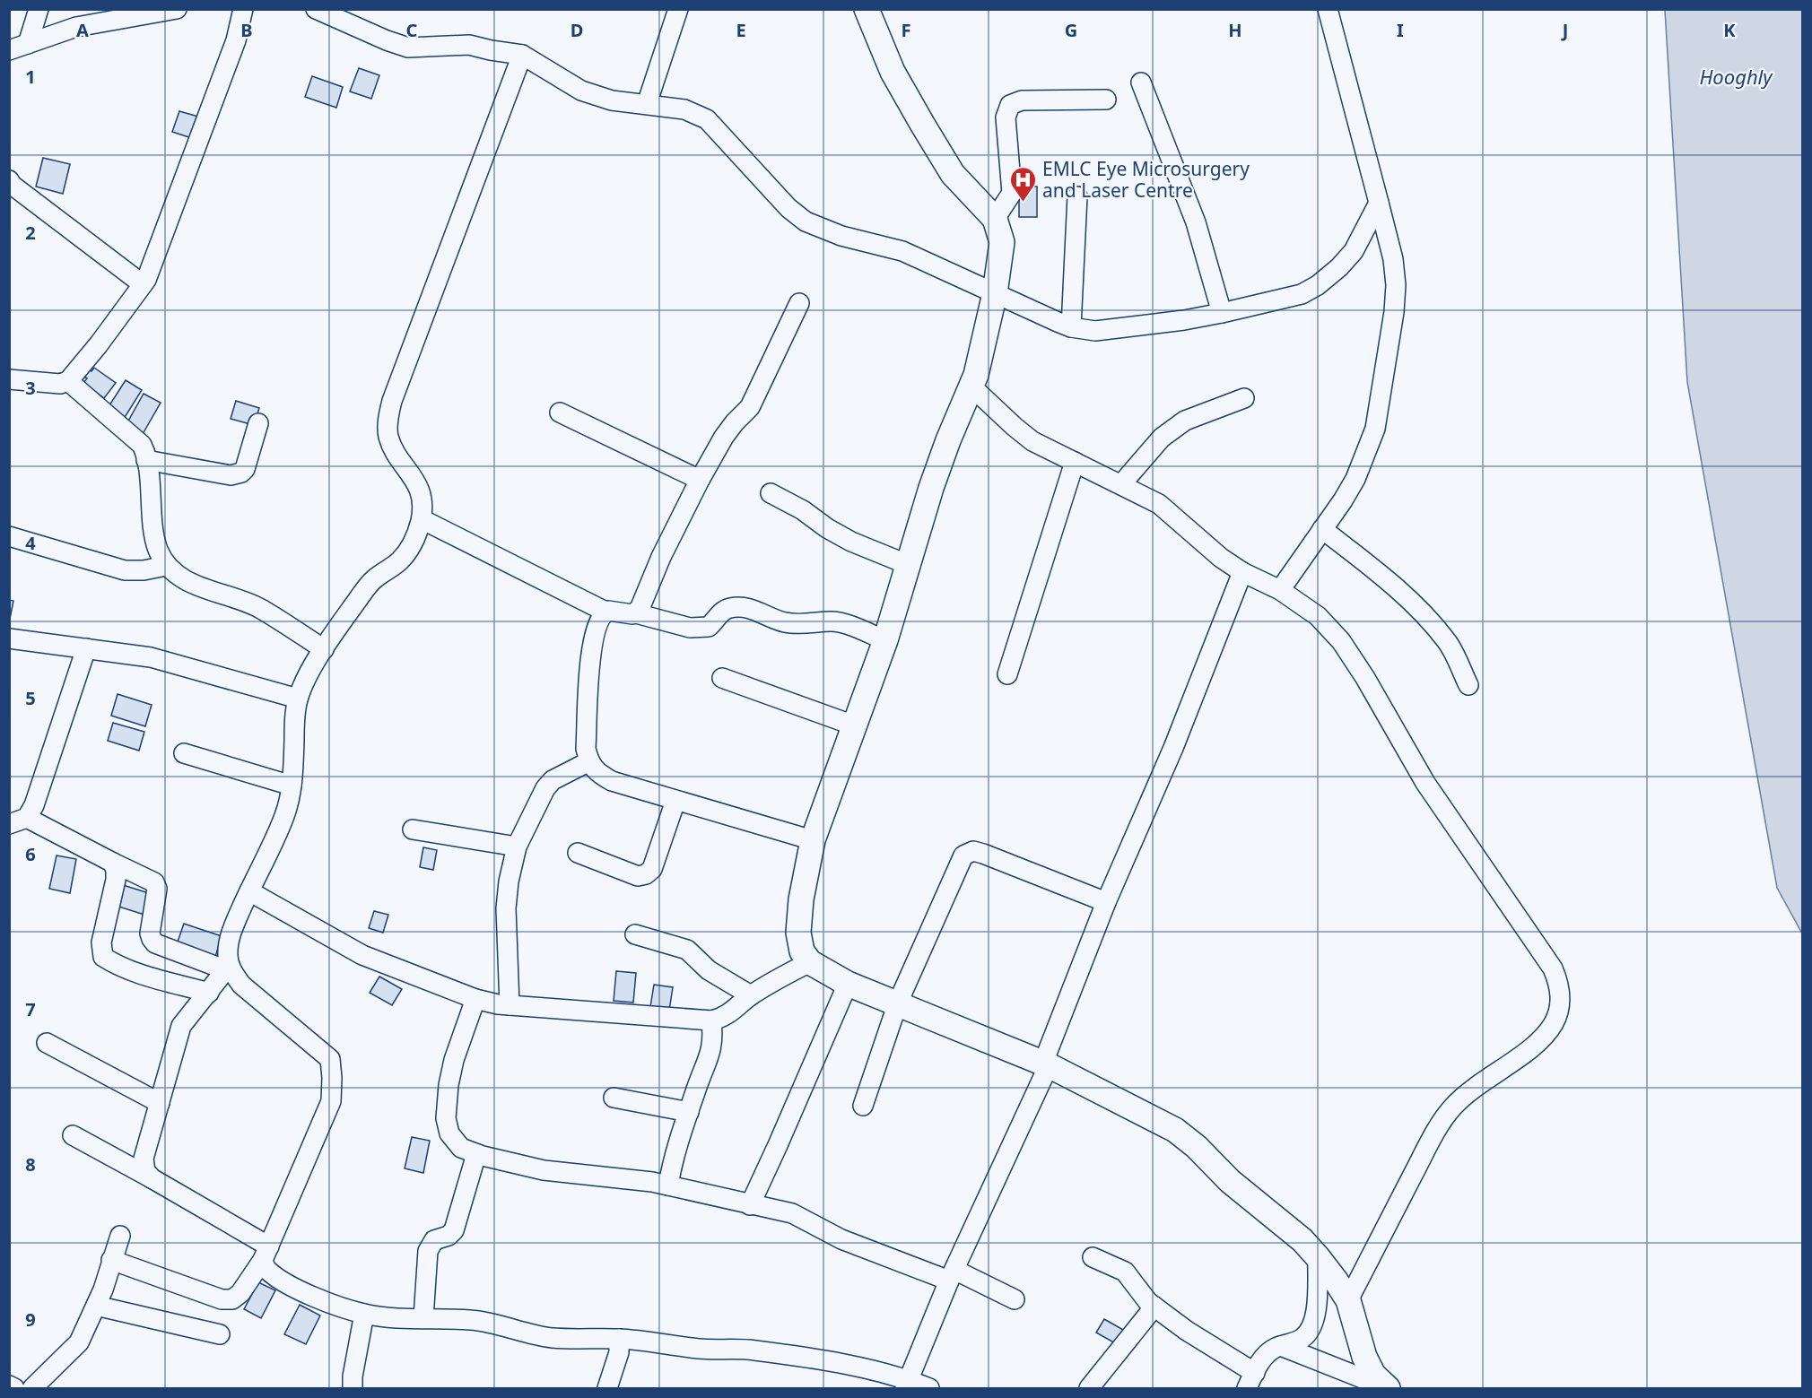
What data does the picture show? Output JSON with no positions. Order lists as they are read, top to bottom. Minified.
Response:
{"water":["Hooghly"],"places":{"hospital":["EMLC Eye Microsurgery and Laser Centre"]},"grid":{"columns":["A","B","C","D","E","F","G","H","I","J","K"],"rows":["1","2","3","4","5","6","7","8","9"]}}
